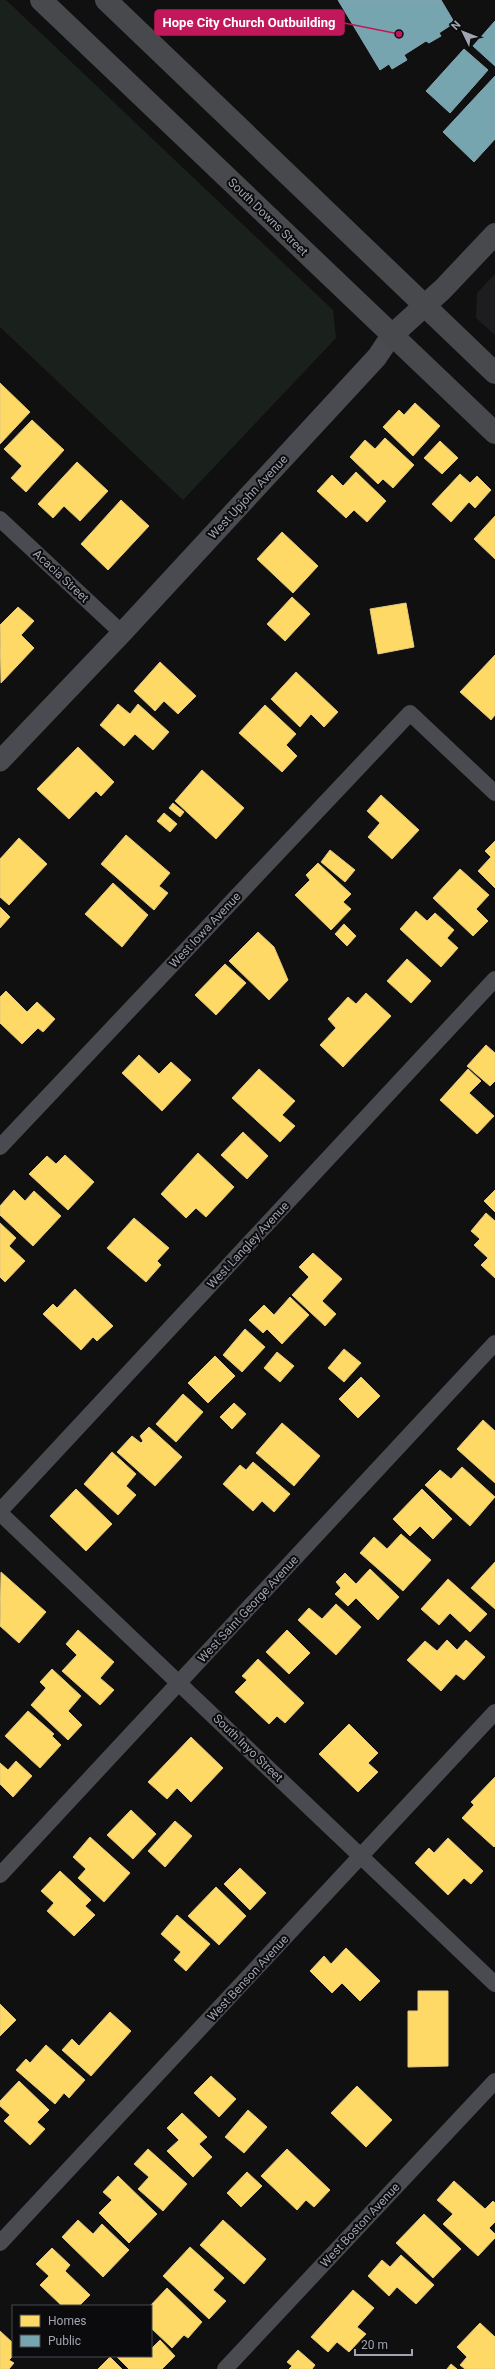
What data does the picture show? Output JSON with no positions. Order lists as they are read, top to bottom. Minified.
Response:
{"streets":{"main road":["South Downs Street","West Upjohn Avenue"],"street":["Acacia Street","West Iowa Avenue","West Langley Avenue","West Saint George Avenue","South Inyo Street","West Benson Avenue","West Boston Avenue"]},"crossings":[["South Downs Street","West Upjohn Avenue"],["West Upjohn Avenue","Acacia Street"],["West Langley Avenue","South Inyo Street"],["West Saint George Avenue","South Inyo Street"],["South Inyo Street","West Benson Avenue"]],"places":["Hope City Church Outbuilding"],"legend":["Homes","Public"],"scale_bar":"20 m","north":"top left"}
